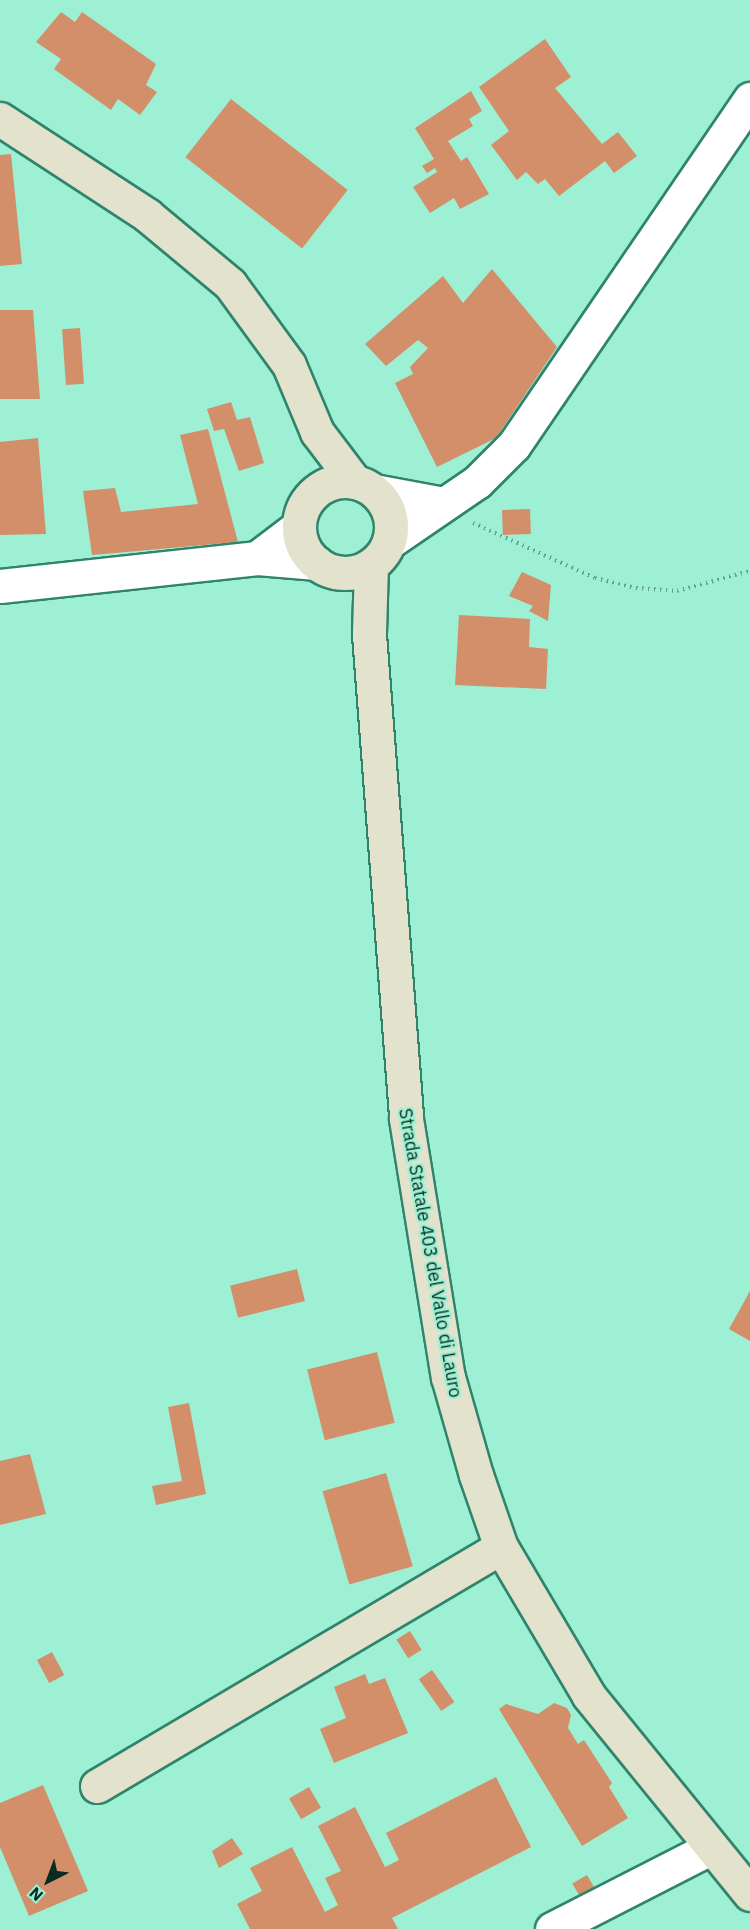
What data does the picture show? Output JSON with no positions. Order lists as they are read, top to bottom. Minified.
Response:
{"streets":{"main road":["Strada Statale 403 del Vallo di Lauro"]},"north":"bottom left"}
